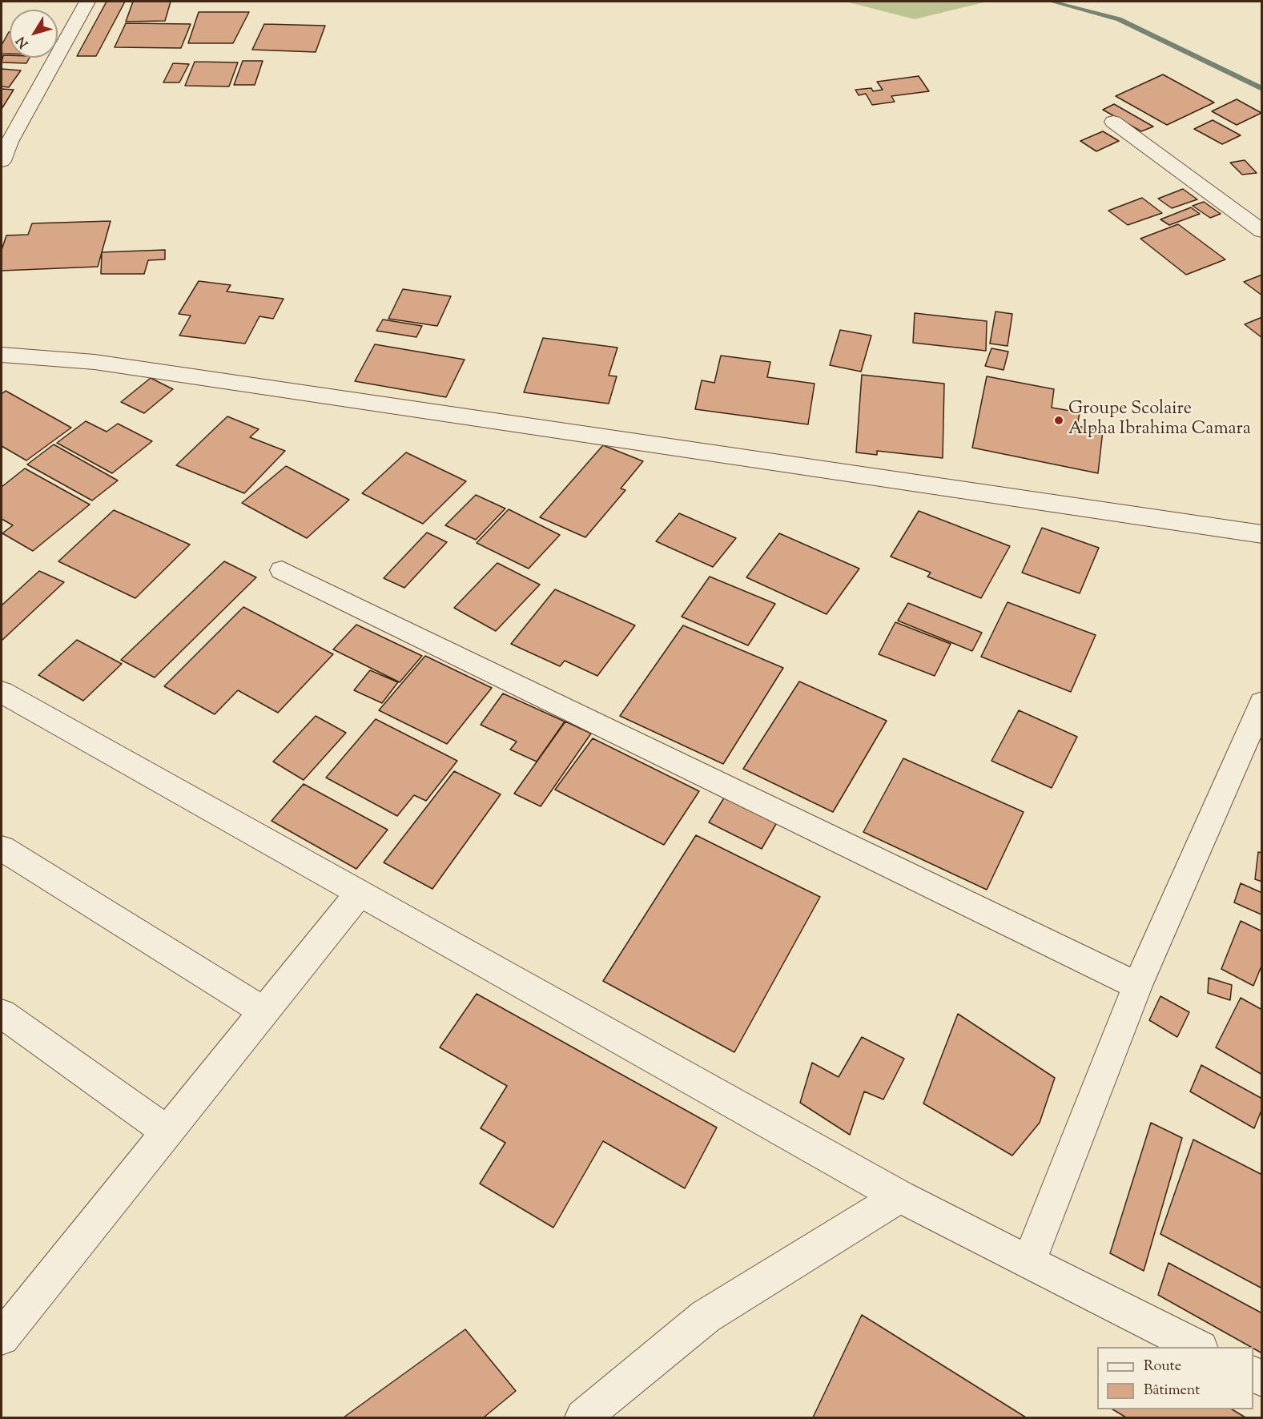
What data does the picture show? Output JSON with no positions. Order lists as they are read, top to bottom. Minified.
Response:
{"places":["Groupe Scolaire Alpha Ibrahima Camara"],"legend":["Route","Bâtiment"],"north":"bottom left"}
